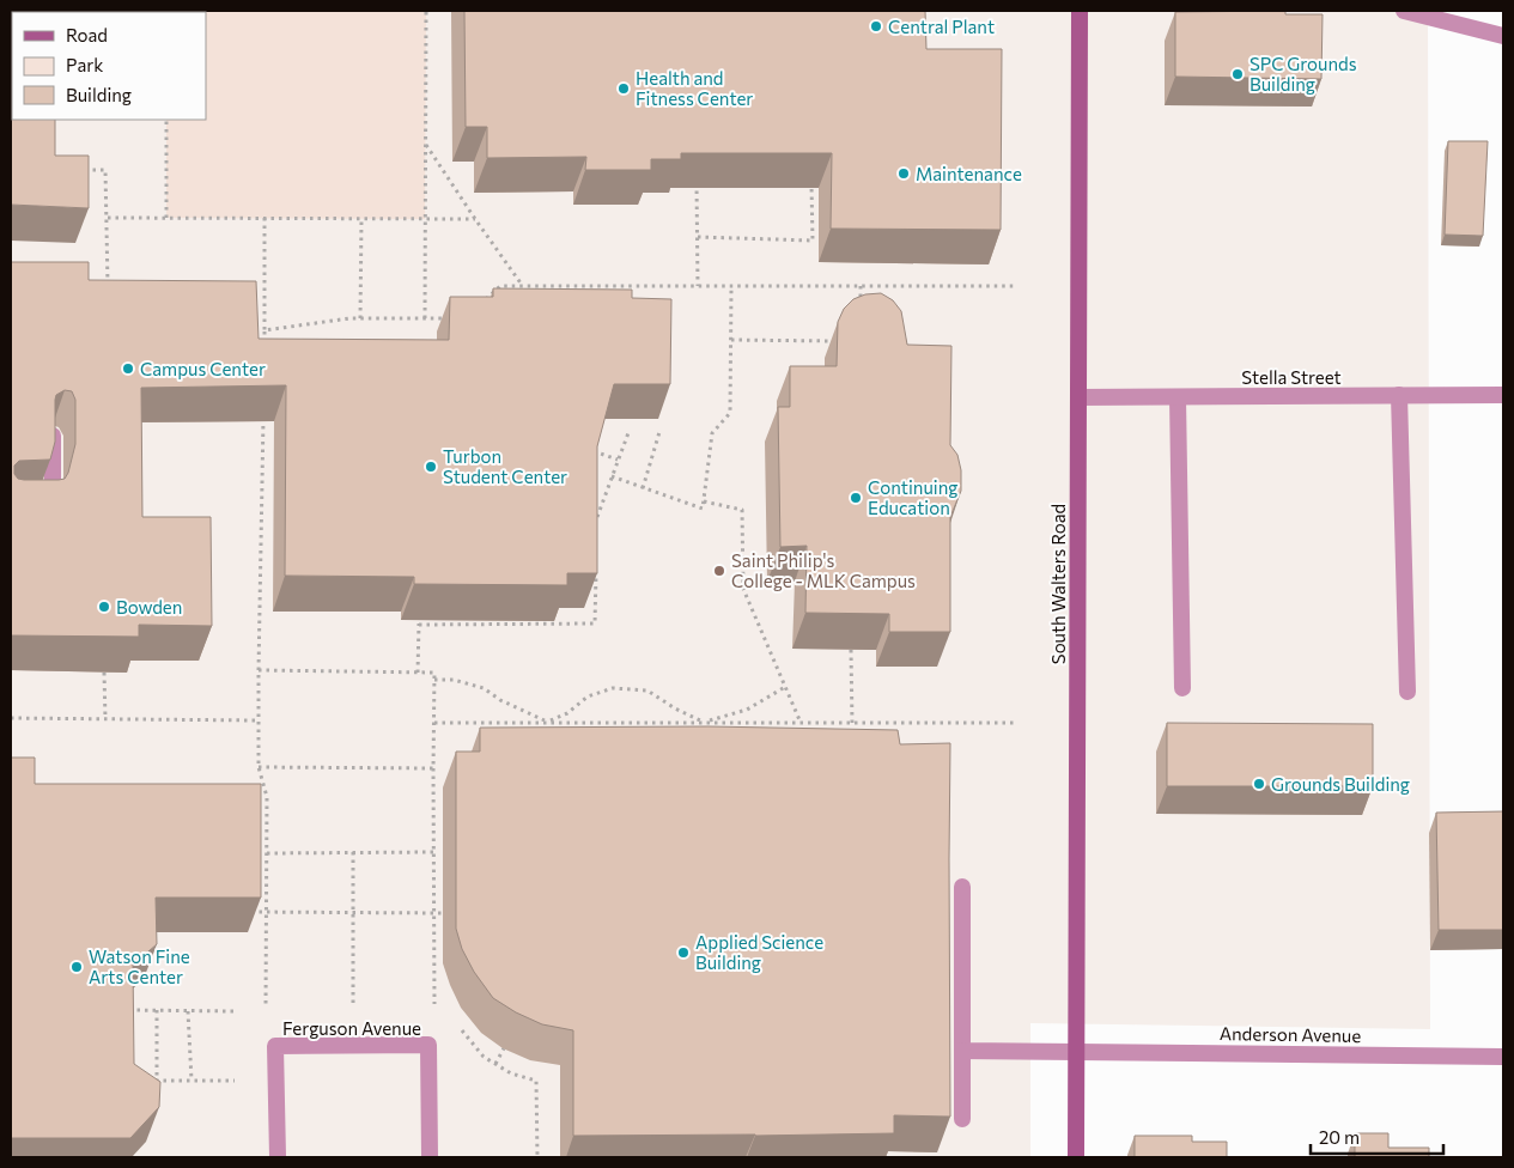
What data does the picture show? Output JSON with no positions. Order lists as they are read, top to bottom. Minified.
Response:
{"streets":{"main road":["South Walters Road"],"street":["Stella Street","Ferguson Avenue","Anderson Avenue"]},"crossings":[["Stella Street","South Walters Road"],["South Walters Road","Anderson Avenue"]],"places":["Central Plant","SPC Grounds Building","Health and Fitness Center","Maintenance","Campus Center","Turbon Student Center","Continuing Education","Saint Philip's College - MLK Campus","Bowden","Grounds Building","Applied Science Building","Watson Fine Arts Center"],"legend":["Road","Park","Building"],"scale_bar":"20 m"}
